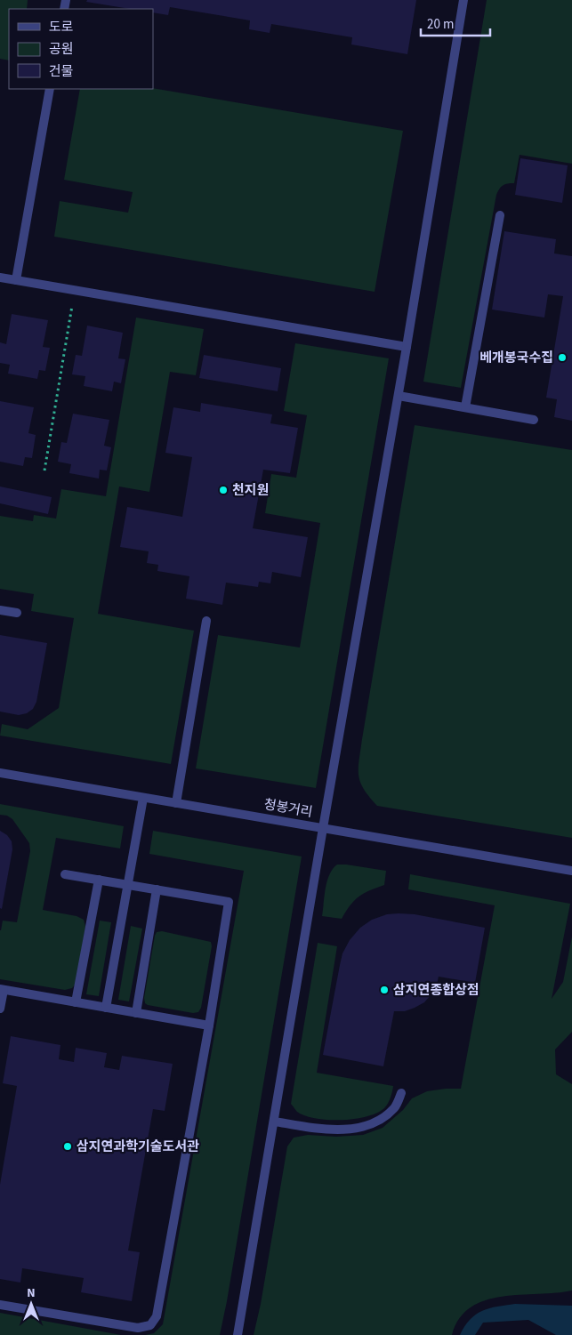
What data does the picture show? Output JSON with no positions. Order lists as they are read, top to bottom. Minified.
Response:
{"streets":{"street":["청봉거리"]},"places":["베개봉국수집","천지원","삼지연종합상점","삼지연과학기술도서관"],"legend":["도로","공원","건물"],"scale_bar":"20 m","north":"top"}
